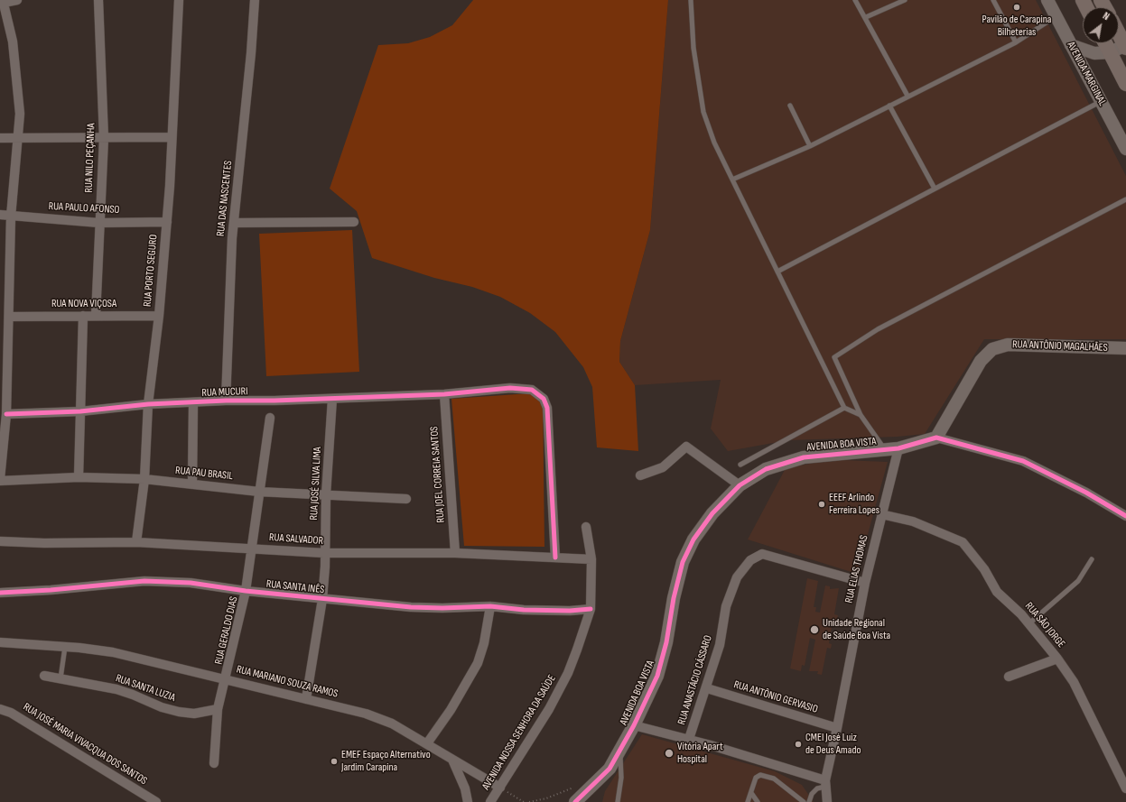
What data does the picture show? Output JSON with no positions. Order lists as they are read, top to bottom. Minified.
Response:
{"streets":{"street":["AVENIDA MARGINAL","RUA NILO PEÇANHA","RUA DAS NASCENTES","RUA PAULO AFONSO","RUA PORTO SEGURO","RUA NOVA VIÇOSA","RUA ANTÔNIO MAGALHÃES","RUA MUCURI","AVENIDA BOA VISTA","RUA PAU BRASIL","RUA JOEL CORREIA SANTOS","RUA JOSÉ SILVA LIMA","RUA SALVADOR","RUA ELIAS THOMAS","RUA SANTA INÊS","RUA SÃO JORGE","RUA GERALDO DIAS","RUA ANASTÁCIO CÁSSARO","RUA MARIANO SOUZA RAMOS","RUA SANTA LUZIA","RUA ANTÔNIO GERVASIO","AVENIDA NOSSA SENHORA DA SAÚDE","RUA JOSÉ MARIA VIVACQUA DOS SANTOS"]},"crossings":[["RUA NILO PEÇANHA","RUA PAULO AFONSO"],["RUA NILO PEÇANHA","RUA NOVA VIÇOSA"],["RUA DAS NASCENTES","RUA MUCURI"],["RUA PAULO AFONSO","RUA PORTO SEGURO"],["RUA PORTO SEGURO","RUA NOVA VIÇOSA"],["RUA PORTO SEGURO","RUA MUCURI"],["RUA PORTO SEGURO","RUA PAU BRASIL"],["RUA PORTO SEGURO","RUA SALVADOR"],["RUA ANTÔNIO MAGALHÃES","AVENIDA BOA VISTA"],["RUA MUCURI","RUA JOEL CORREIA SANTOS"],["RUA MUCURI","RUA JOSÉ SILVA LIMA"],["RUA MUCURI","RUA SALVADOR"],["AVENIDA BOA VISTA","RUA ELIAS THOMAS"],["RUA PAU BRASIL","RUA JOSÉ SILVA LIMA"],["RUA PAU BRASIL","RUA GERALDO DIAS"],["RUA JOEL CORREIA SANTOS","RUA SALVADOR"],["RUA JOSÉ SILVA LIMA","RUA SALVADOR"],["RUA JOSÉ SILVA LIMA","RUA SANTA INÊS"],["RUA JOSÉ SILVA LIMA","RUA MARIANO SOUZA RAMOS"],["RUA SALVADOR","RUA GERALDO DIAS"],["RUA SALVADOR","AVENIDA NOSSA SENHORA DA SAÚDE"],["RUA ELIAS THOMAS","RUA SÃO JORGE"],["RUA ELIAS THOMAS","RUA ANASTÁCIO CÁSSARO"],["RUA ELIAS THOMAS","RUA ANTÔNIO GERVASIO"],["RUA SANTA INÊS","RUA GERALDO DIAS"],["RUA SANTA INÊS","AVENIDA NOSSA SENHORA DA SAÚDE"],["RUA GERALDO DIAS","RUA MARIANO SOUZA RAMOS"],["RUA GERALDO DIAS","RUA SANTA LUZIA"],["RUA ANASTÁCIO CÁSSARO","RUA ANTÔNIO GERVASIO"],["RUA MARIANO SOUZA RAMOS","AVENIDA NOSSA SENHORA DA SAÚDE"]],"places":["Pavilão de Carapina Bilheterias","EEEF Arlindo Ferreira Lopes","Unidade Regional de Saúde Boa Vista","CMEI José Luiz de Deus Amado","Vitória Apart Hospital","EMEF Espaço Alternativo Jardim Carapina"],"north":"top right"}
